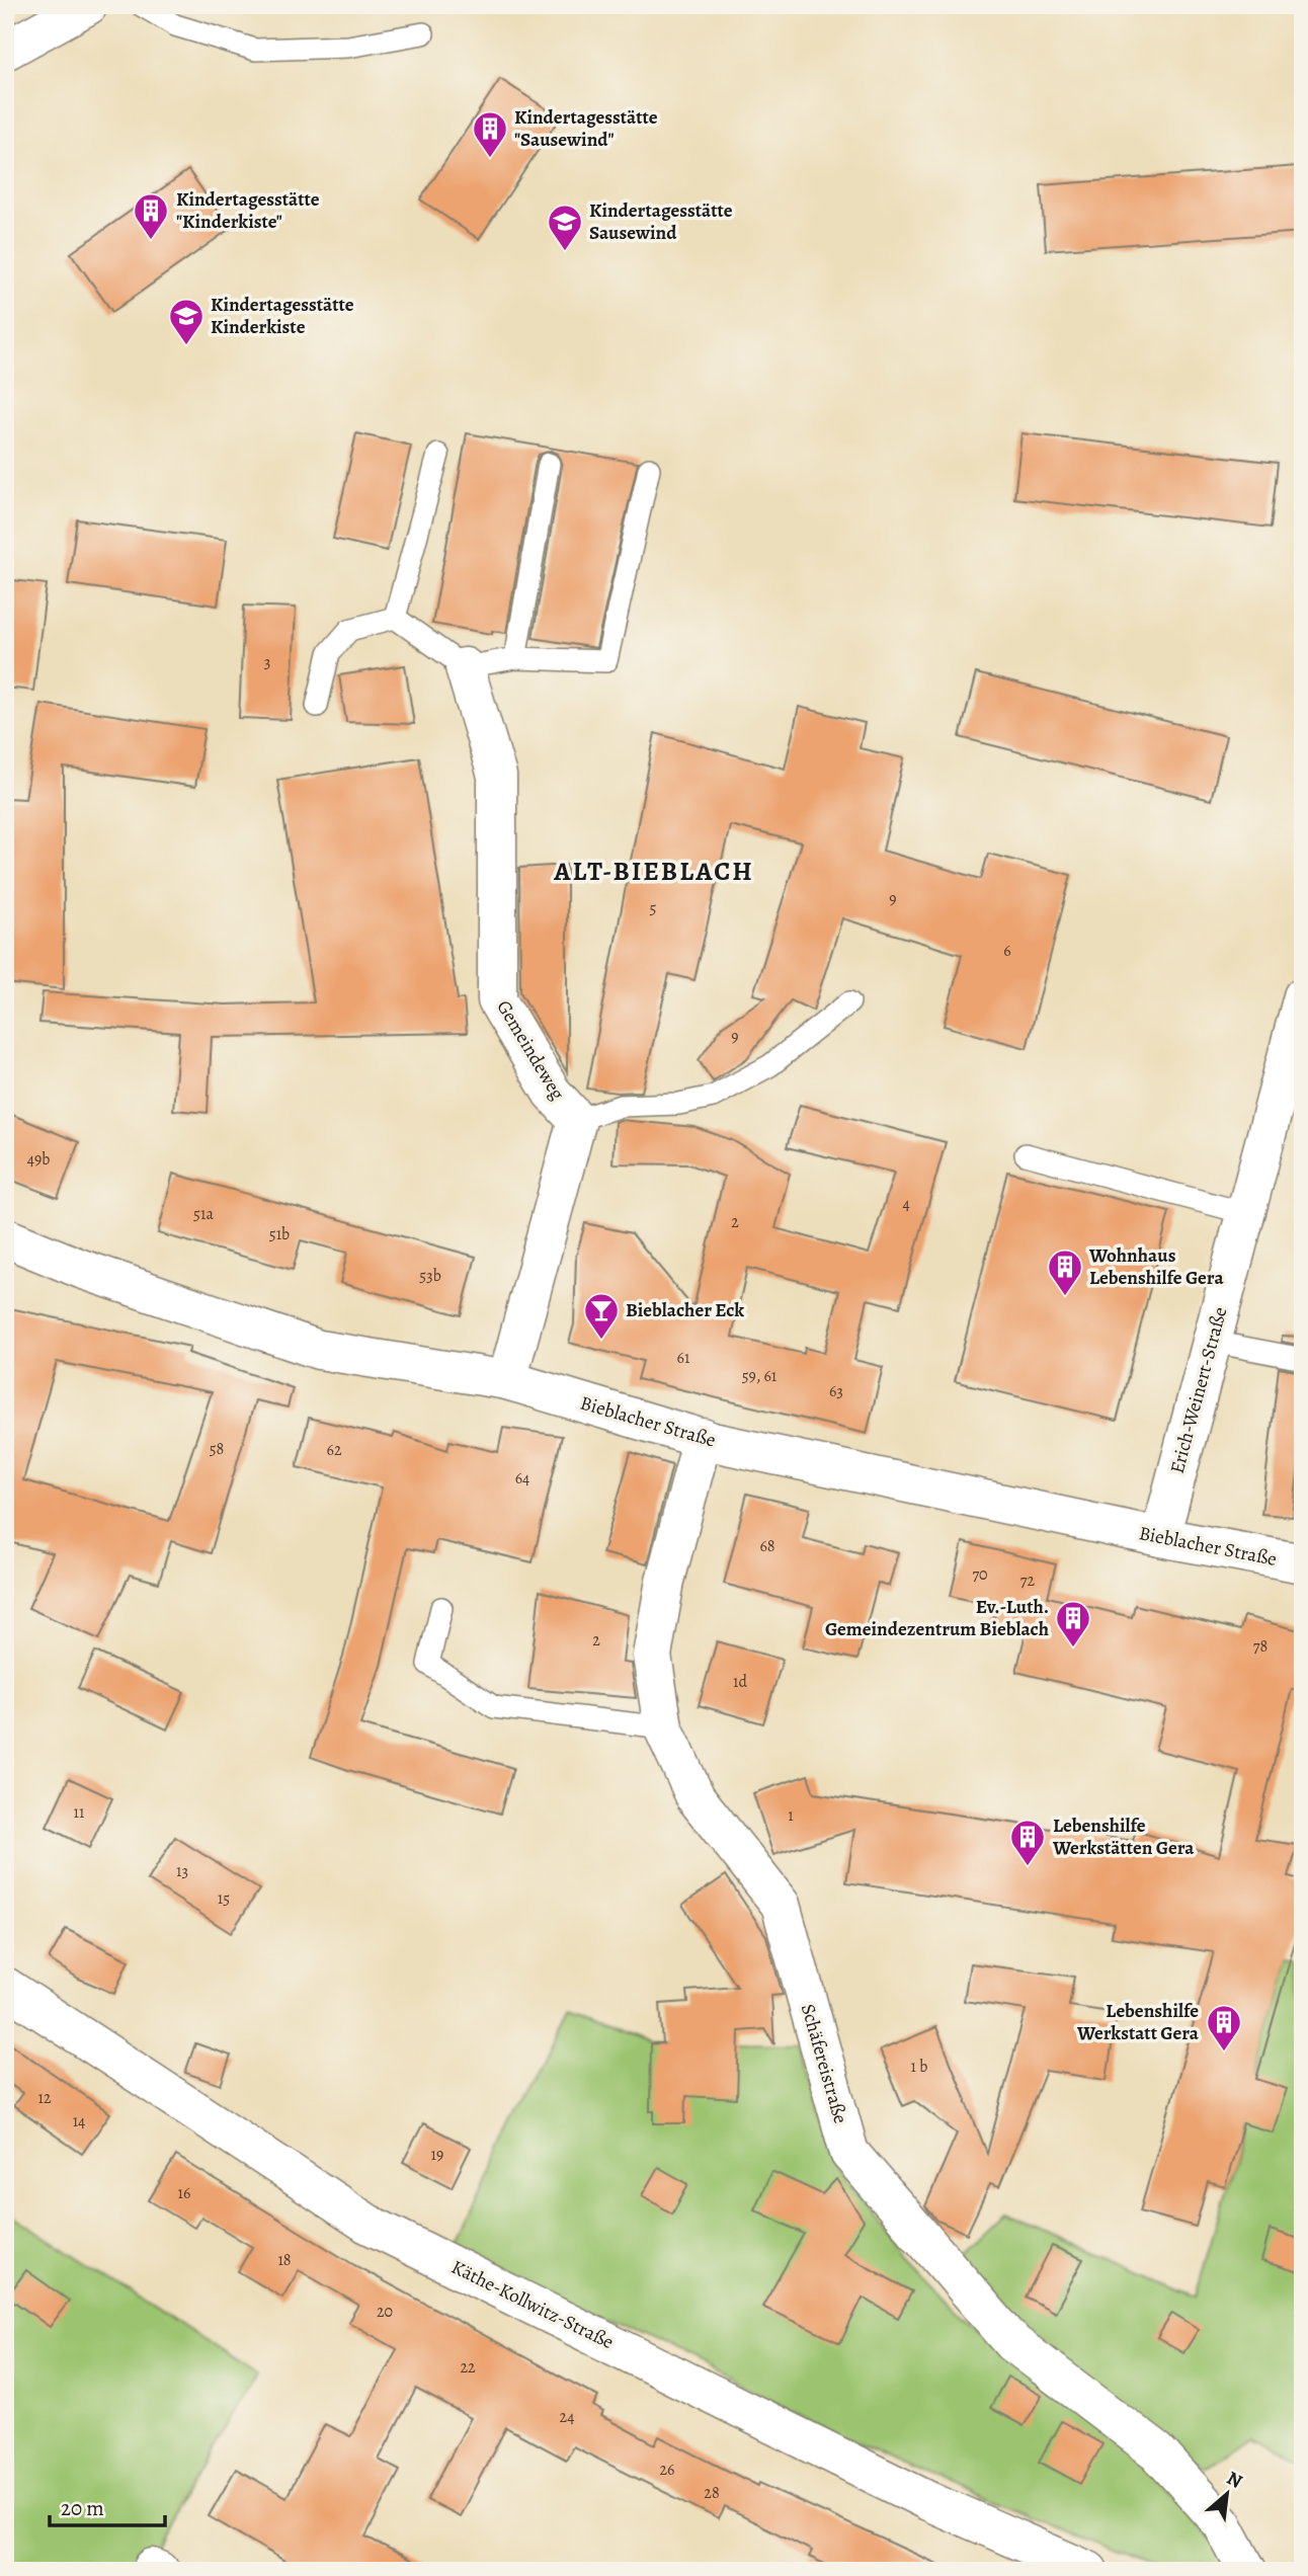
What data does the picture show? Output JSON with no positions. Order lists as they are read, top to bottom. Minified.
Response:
{"streets":{"street":["Gemeindeweg","Erich-Weinert-Straße","Bieblacher Straße","Schäfereistraße","Käthe-Kollwitz-Straße"]},"crossings":[["Gemeindeweg","Bieblacher Straße"],["Erich-Weinert-Straße","Bieblacher Straße"],["Bieblacher Straße","Schäfereistraße"]],"districts":["ALT-BIEBLACH"],"places":{"building":["Kindertagesstätte \"Sausewind\"","Kindertagesstätte \"Kinderkiste\"","Wohnhaus Lebenshilfe Gera","Ev.-Luth. Gemeindezentrum Bieblach","Lebenshilfe Werkstätten Gera","Lebenshilfe Werkstatt Gera"],"school or university":["Kindertagesstätte Sausewind","Kindertagesstätte Kinderkiste"],"bar":["Bieblacher Eck"]},"house_numbers":["3","9","5","6","9","49b","4","51a","2","51b","53b","61","59, 61","63","58","62","64","68","70","72","2","78","1d","11","1","13","15","1 b","12","14","19","16","18","20","22","24","26","28"],"scale_bar":"20 m","north":"top right"}
